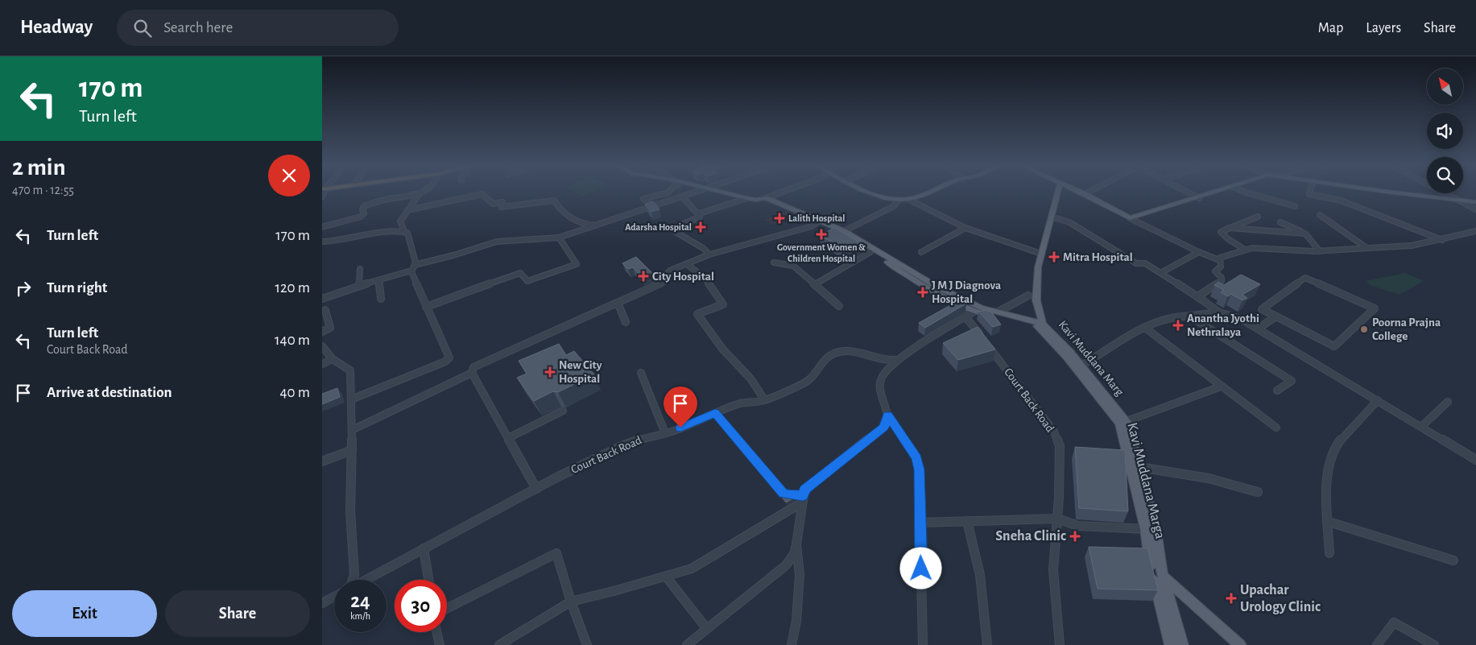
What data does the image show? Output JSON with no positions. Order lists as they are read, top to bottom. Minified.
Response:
{"streets":{"main road":["Kavi Muddana Marg","Kavi Muddana Marga"],"street":["Court Back Road"]},"crossings":[["Kavi Muddana Marg","Kavi Muddana Marga"]],"places":{"health":["Lalith Hospital","Adarsha Hospital","Government Women & Children Hospital","Mitra Hospital","City Hospital","J M J Diagnova Hospital","Anantha Jyothi Nethralaya","New City Hospital","Sneha Clinic","Upachar Urology Clinic"],"other":["Poorna Prajna College"]},"north":"top left","page":{"header":"Headway","search":"Search here","nav":["Map","Layers","Share"],"turn":["170 m","Turn left"],"heading":["2 min","470 m · 12:55"],"list":[{"name":"Turn left","value":"170 m"},{"name":"Turn right","value":"120 m"},{"name":"Turn left","note":"Court Back Road","value":"140 m"},{"name":"Arrive at destination","value":"40 m"}],"speed":"24 km/h","limit":"30","buttons":["Exit","Share"]}}
